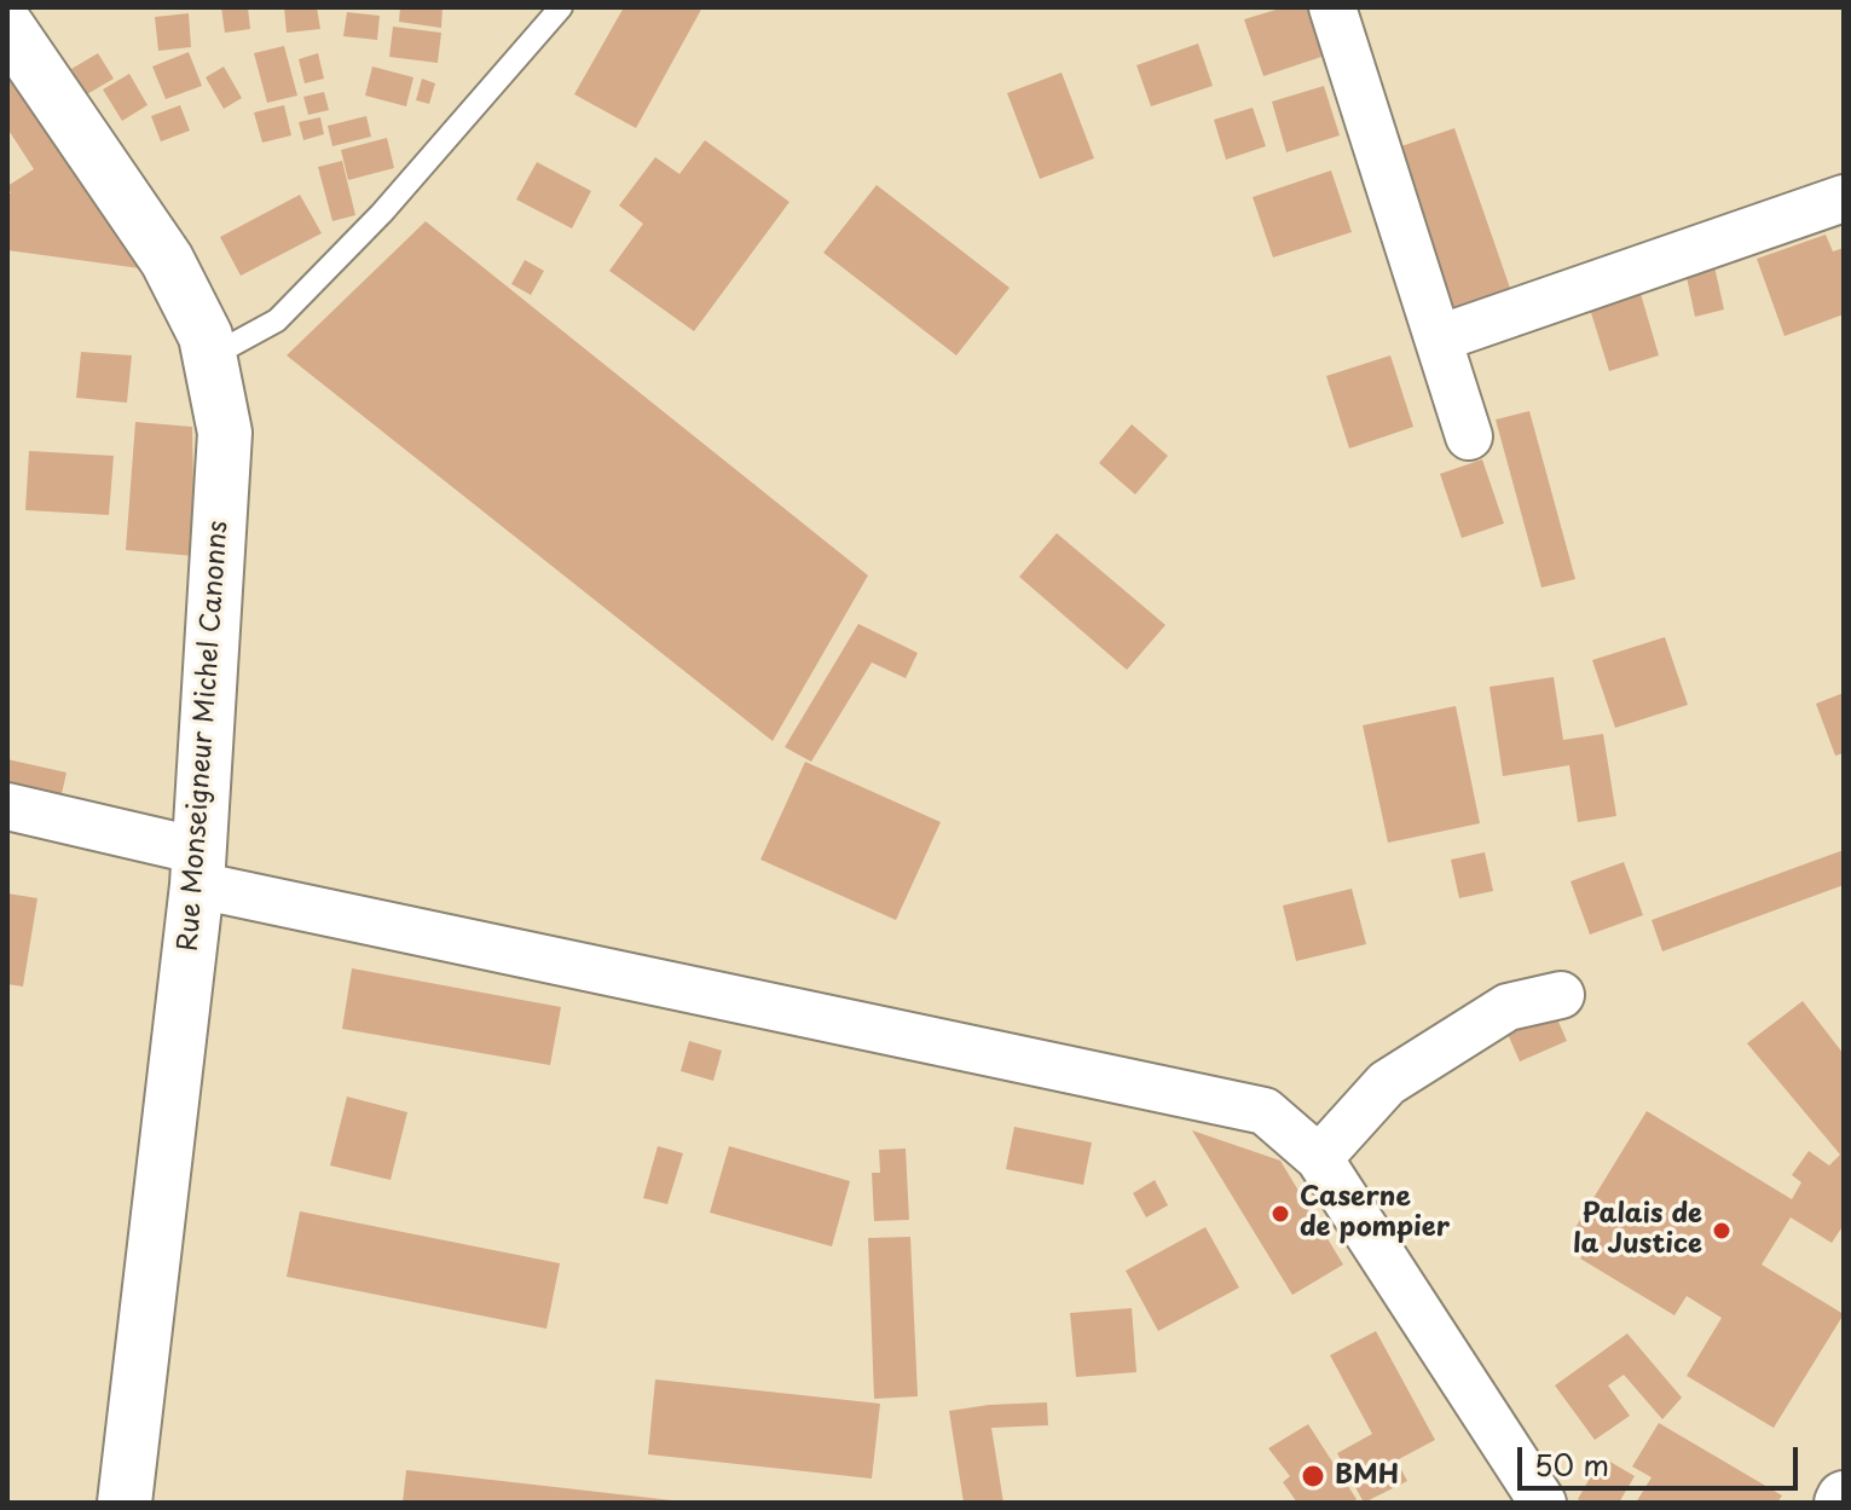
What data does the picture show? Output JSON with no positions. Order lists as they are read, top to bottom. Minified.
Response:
{"streets":{"street":["Rue Monseigneur Michel Canonns"]},"places":["Caserne de pompier","Palais de la Justice","BMH"],"scale_bar":"50 m"}
